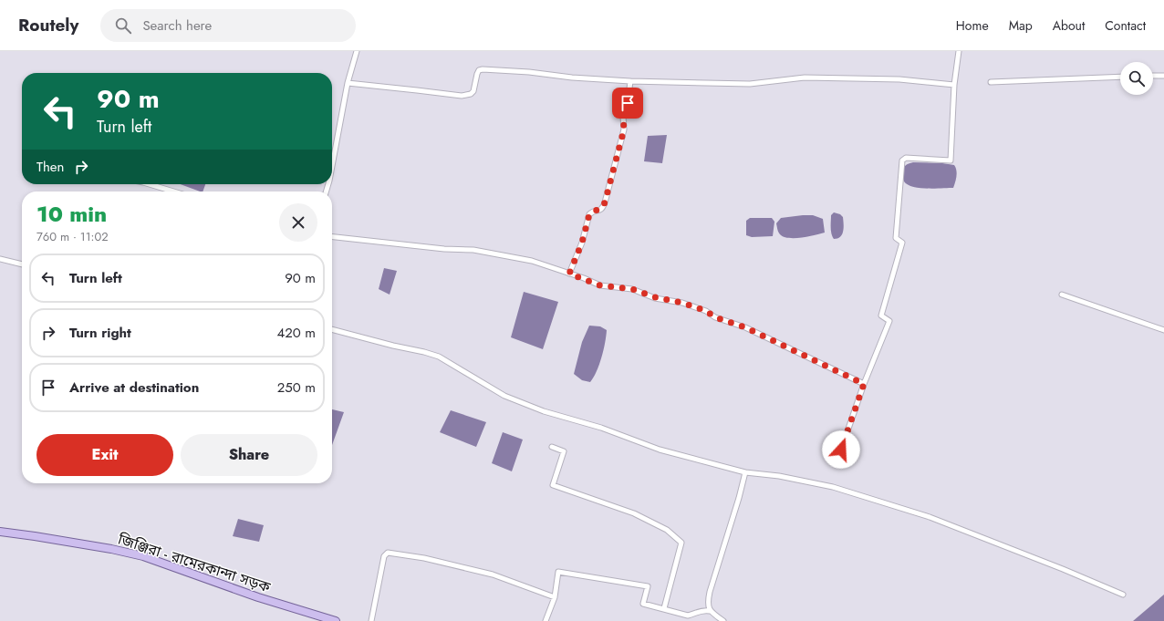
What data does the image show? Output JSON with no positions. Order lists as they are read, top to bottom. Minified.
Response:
{"streets":{"main road":["জিঞ্জিরা - রামেরকান্দা সড়ক"]},"page":{"header":"Routely","search":"Search here","nav":["Home","Map","About","Contact"],"turn":["90 m","Turn left"],"then":"Then","heading":["10 min","760 m · 11:02"],"list":[{"name":"Turn left","value":"90 m"},{"name":"Turn right","value":"420 m"},{"name":"Arrive at destination","value":"250 m"}],"buttons":["Exit","Share"]}}
